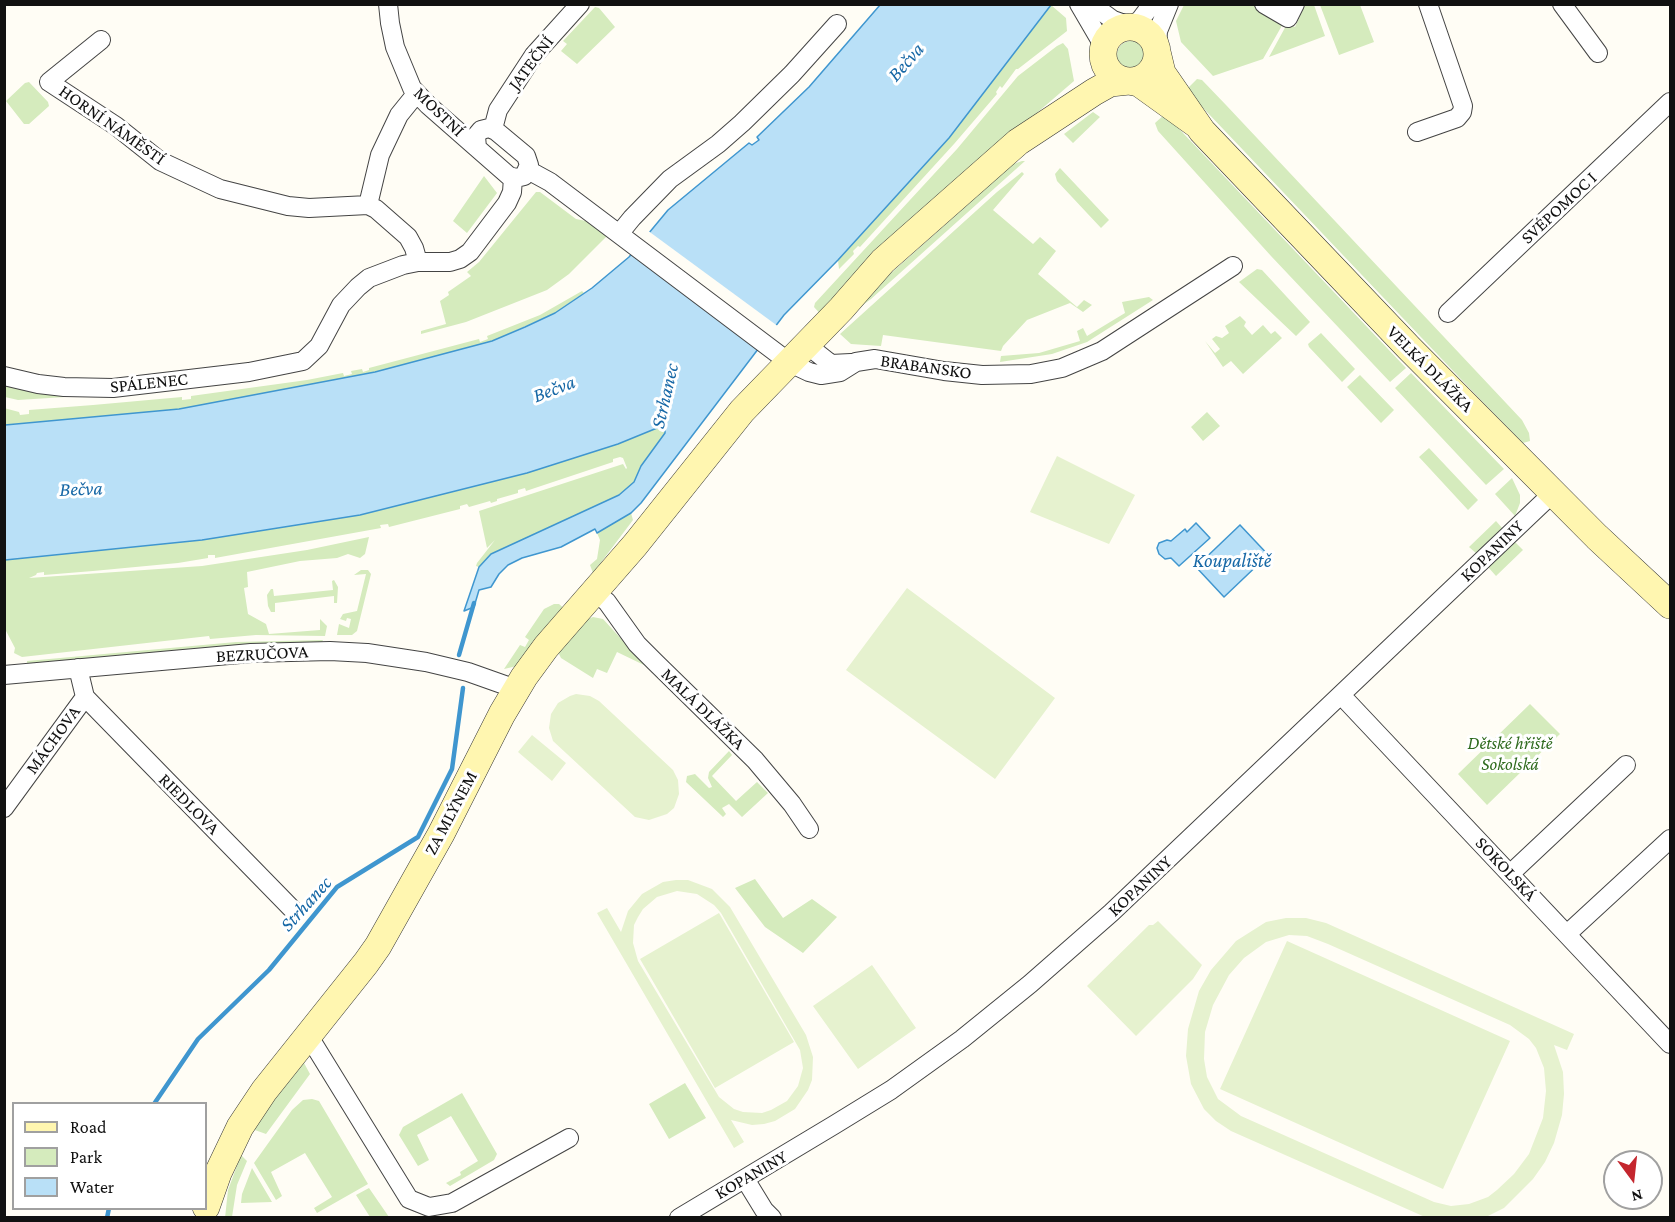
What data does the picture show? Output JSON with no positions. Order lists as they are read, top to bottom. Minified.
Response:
{"streets":{"street":["JATEČNÍ","MOSTNÍ","HORNÍ NÁMĚSTÍ","SVÉPOMOC I","BRABANSKO","VELKÁ DLÁŽKA","SPÁLENEC","KOPANINY","BEZRUČOVA","MALÁ DLÁŽKA","MÁCHOVA","RIEDLOVA","ZA MLÝNEM","SOKOLSKÁ"]},"crossings":[["JATEČNÍ","MOSTNÍ"],["MOSTNÍ","BRABANSKO"],["VELKÁ DLÁŽKA","KOPANINY"],["KOPANINY","SOKOLSKÁ"],["BEZRUČOVA","MÁCHOVA"],["BEZRUČOVA","ZA MLÝNEM"],["MALÁ DLÁŽKA","ZA MLÝNEM"],["MÁCHOVA","RIEDLOVA"]],"water":["Bečva","Strhanec","Koupaliště"],"parks":["Dětské hřiště Sokolská"],"legend":["Road","Park","Water"],"north":"bottom"}
